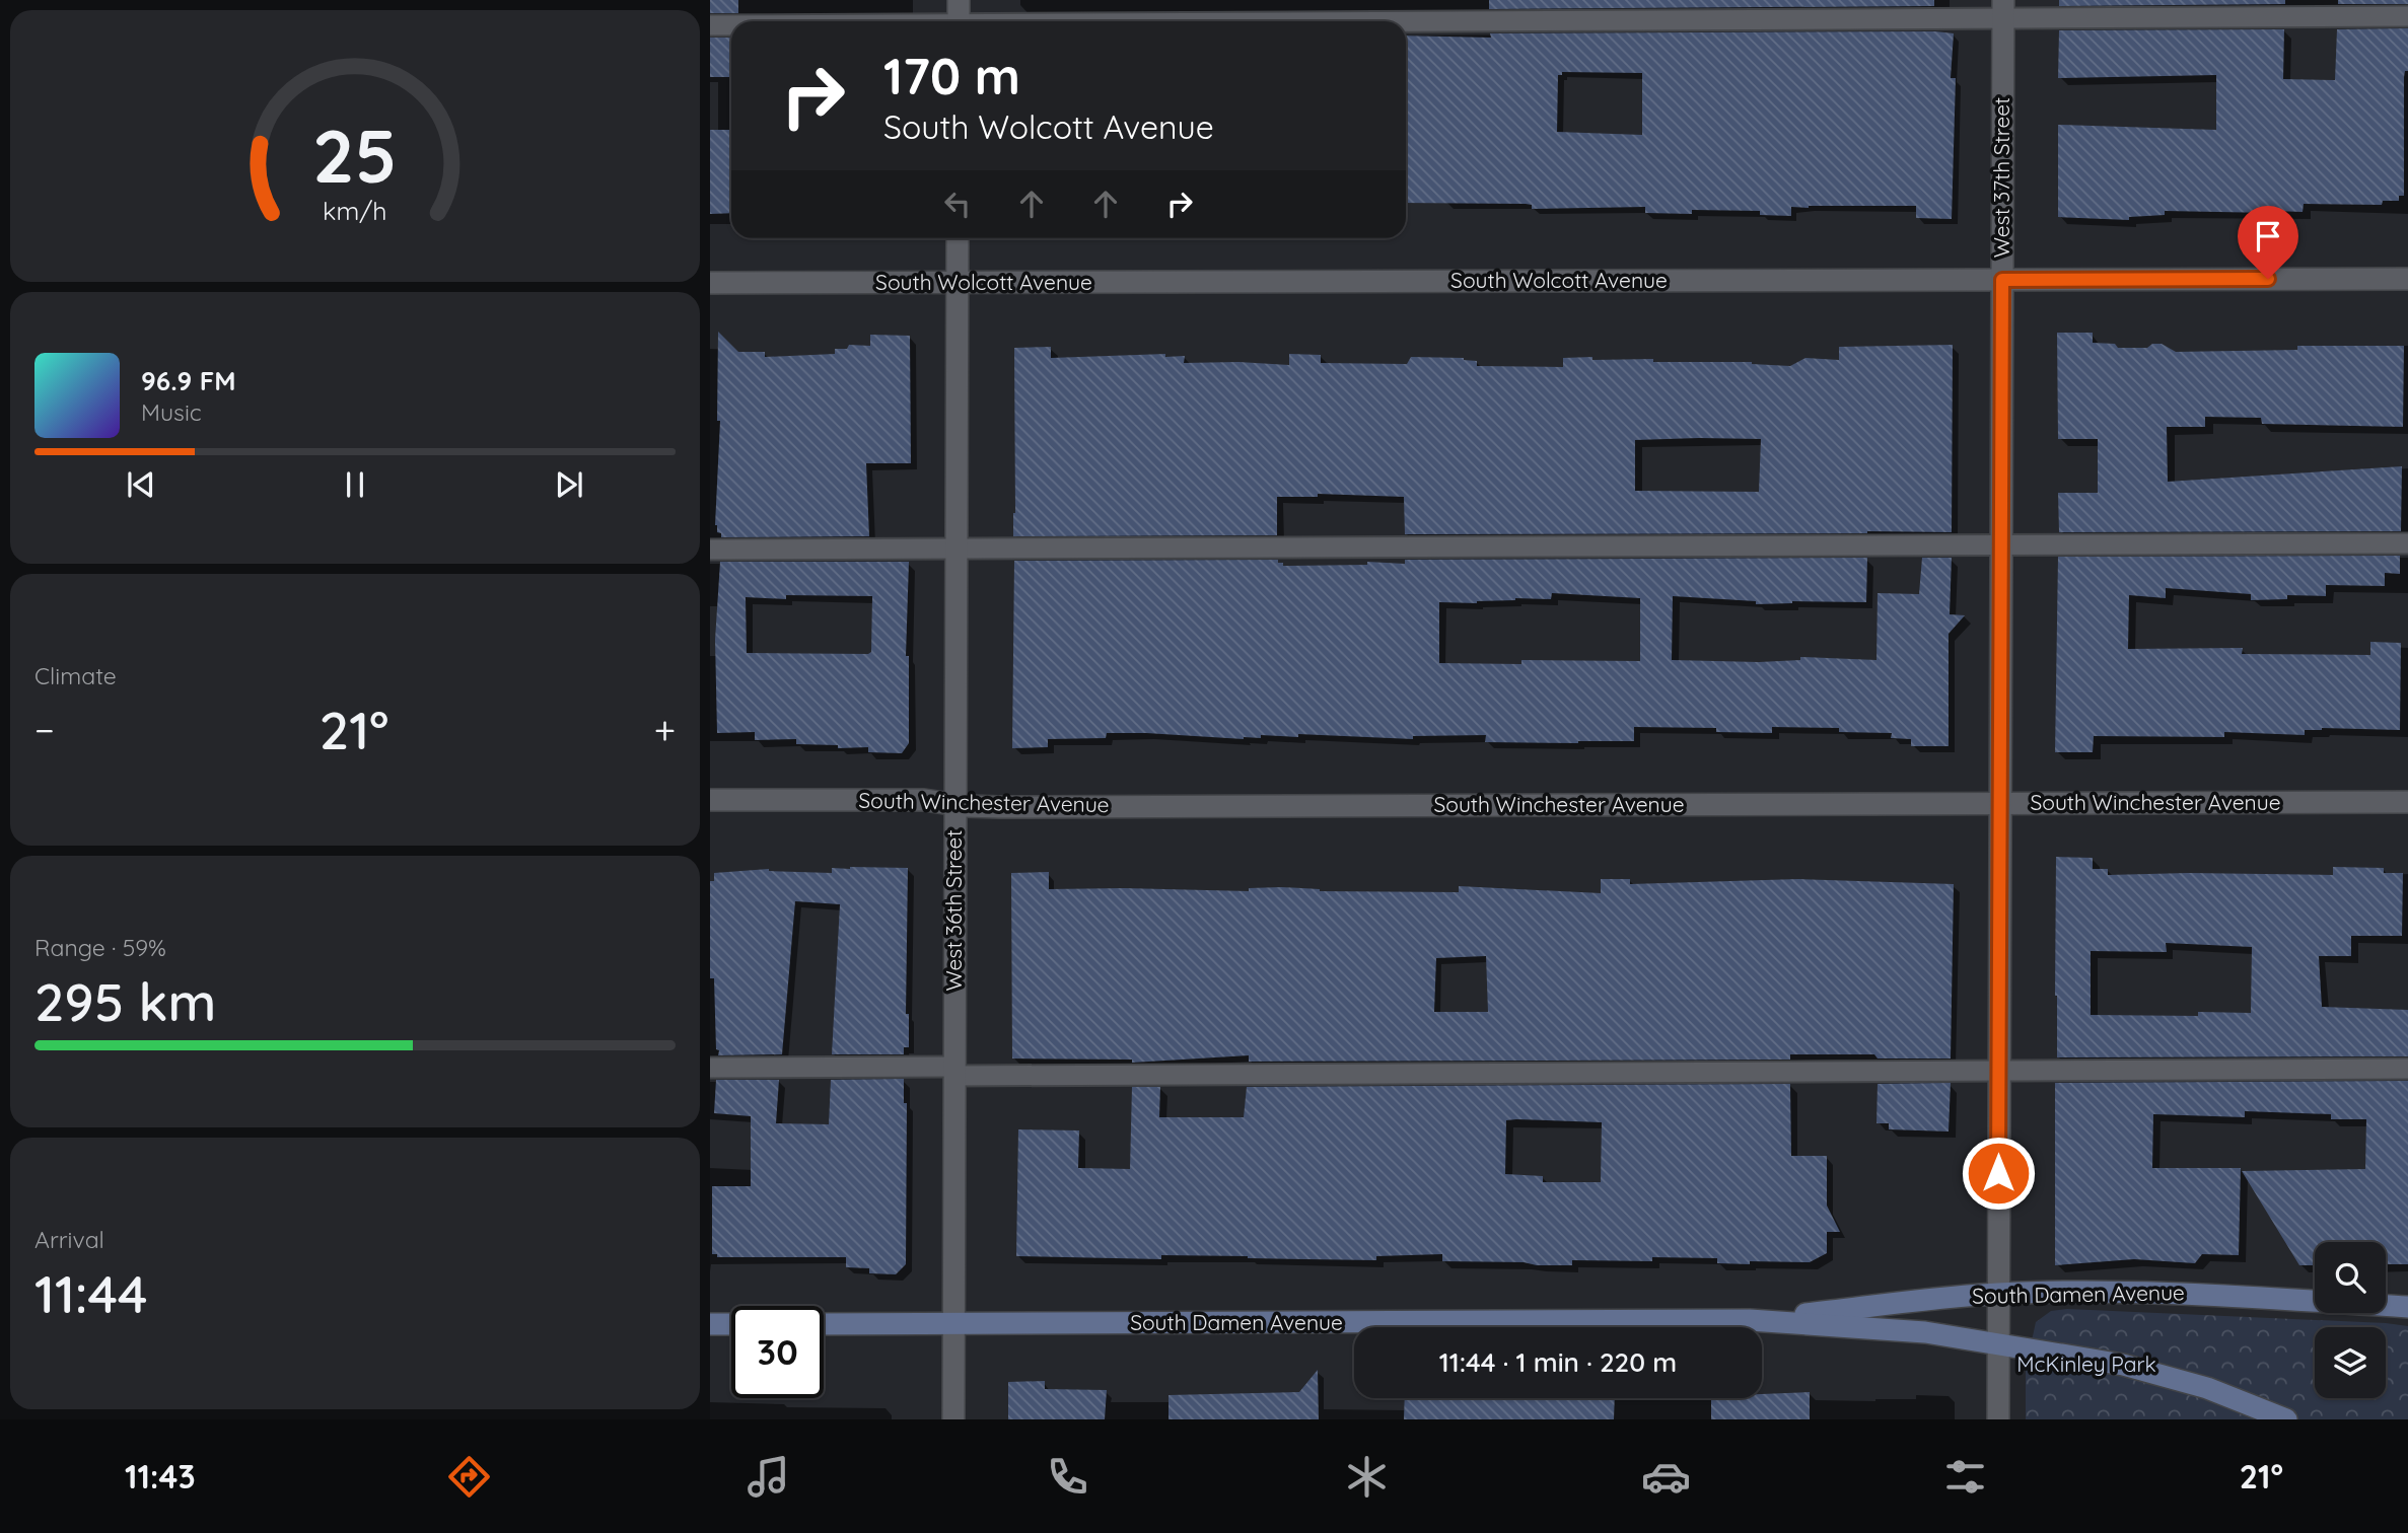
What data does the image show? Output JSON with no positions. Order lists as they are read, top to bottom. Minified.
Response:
{"streets":{"main road":["South Damen Avenue"],"street":["West 37th Street","South Wolcott Avenue","South Winchester Avenue","West 36th Street"]},"crossings":[["West 37th Street","South Wolcott Avenue"],["West 37th Street","South Winchester Avenue"],["West 37th Street","South Damen Avenue"],["South Wolcott Avenue","West 36th Street"],["South Winchester Avenue","West 36th Street"],["West 36th Street","South Damen Avenue"]],"parks":["McKinley Park"],"page":{"turn":["170 m","South Wolcott Avenue"],"song":["96.9 FM","Music"],"tile":["Climate",["Range · 59%","295 km"],["Arrival","11:44"]],"heat":["−","21°","+"],"limit":"30","trip":"11:44 · 1 min · 220 m","tabs":["11:43","21°"],"gauge":["25","km/h"]}}
